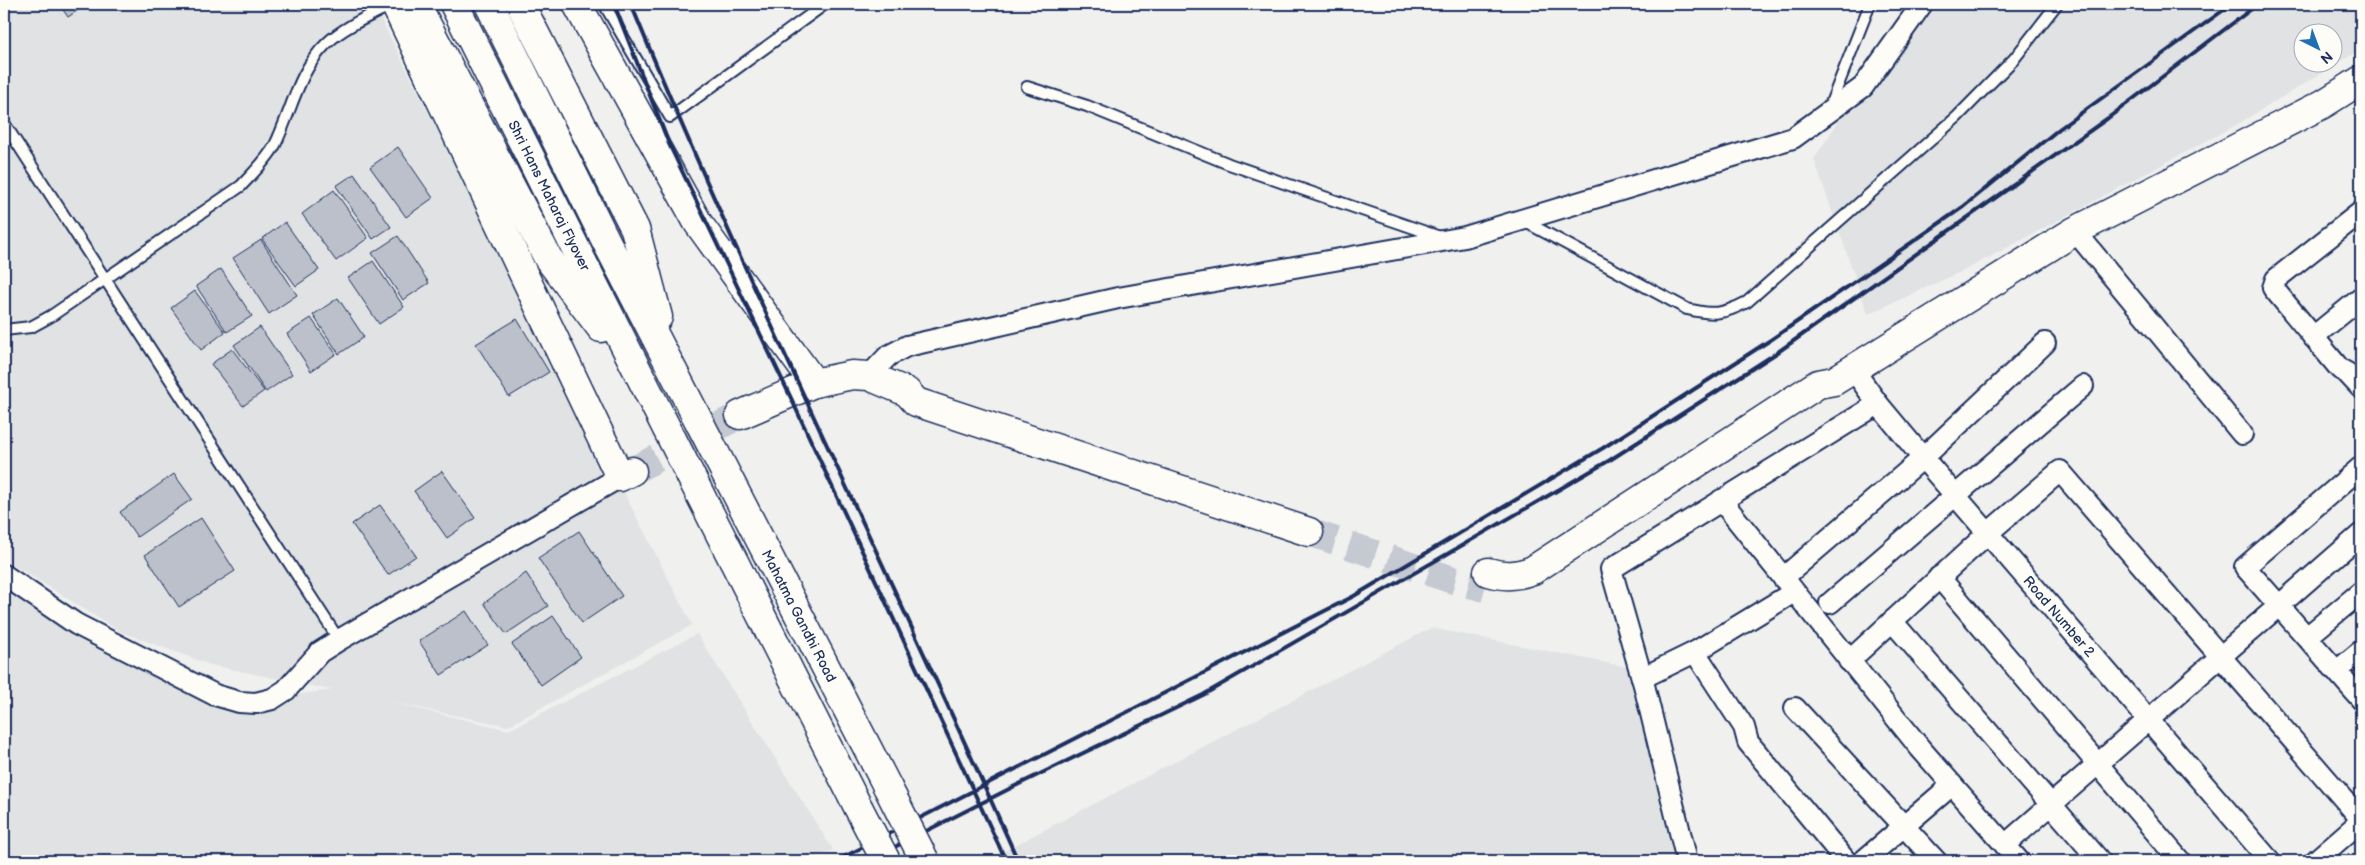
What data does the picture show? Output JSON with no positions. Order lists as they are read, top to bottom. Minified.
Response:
{"streets":{"main road":["Shri Hans Maharaj Flyover","Mahatma Gandhi Road"],"street":["Road Number 2"]},"north":"bottom right"}
